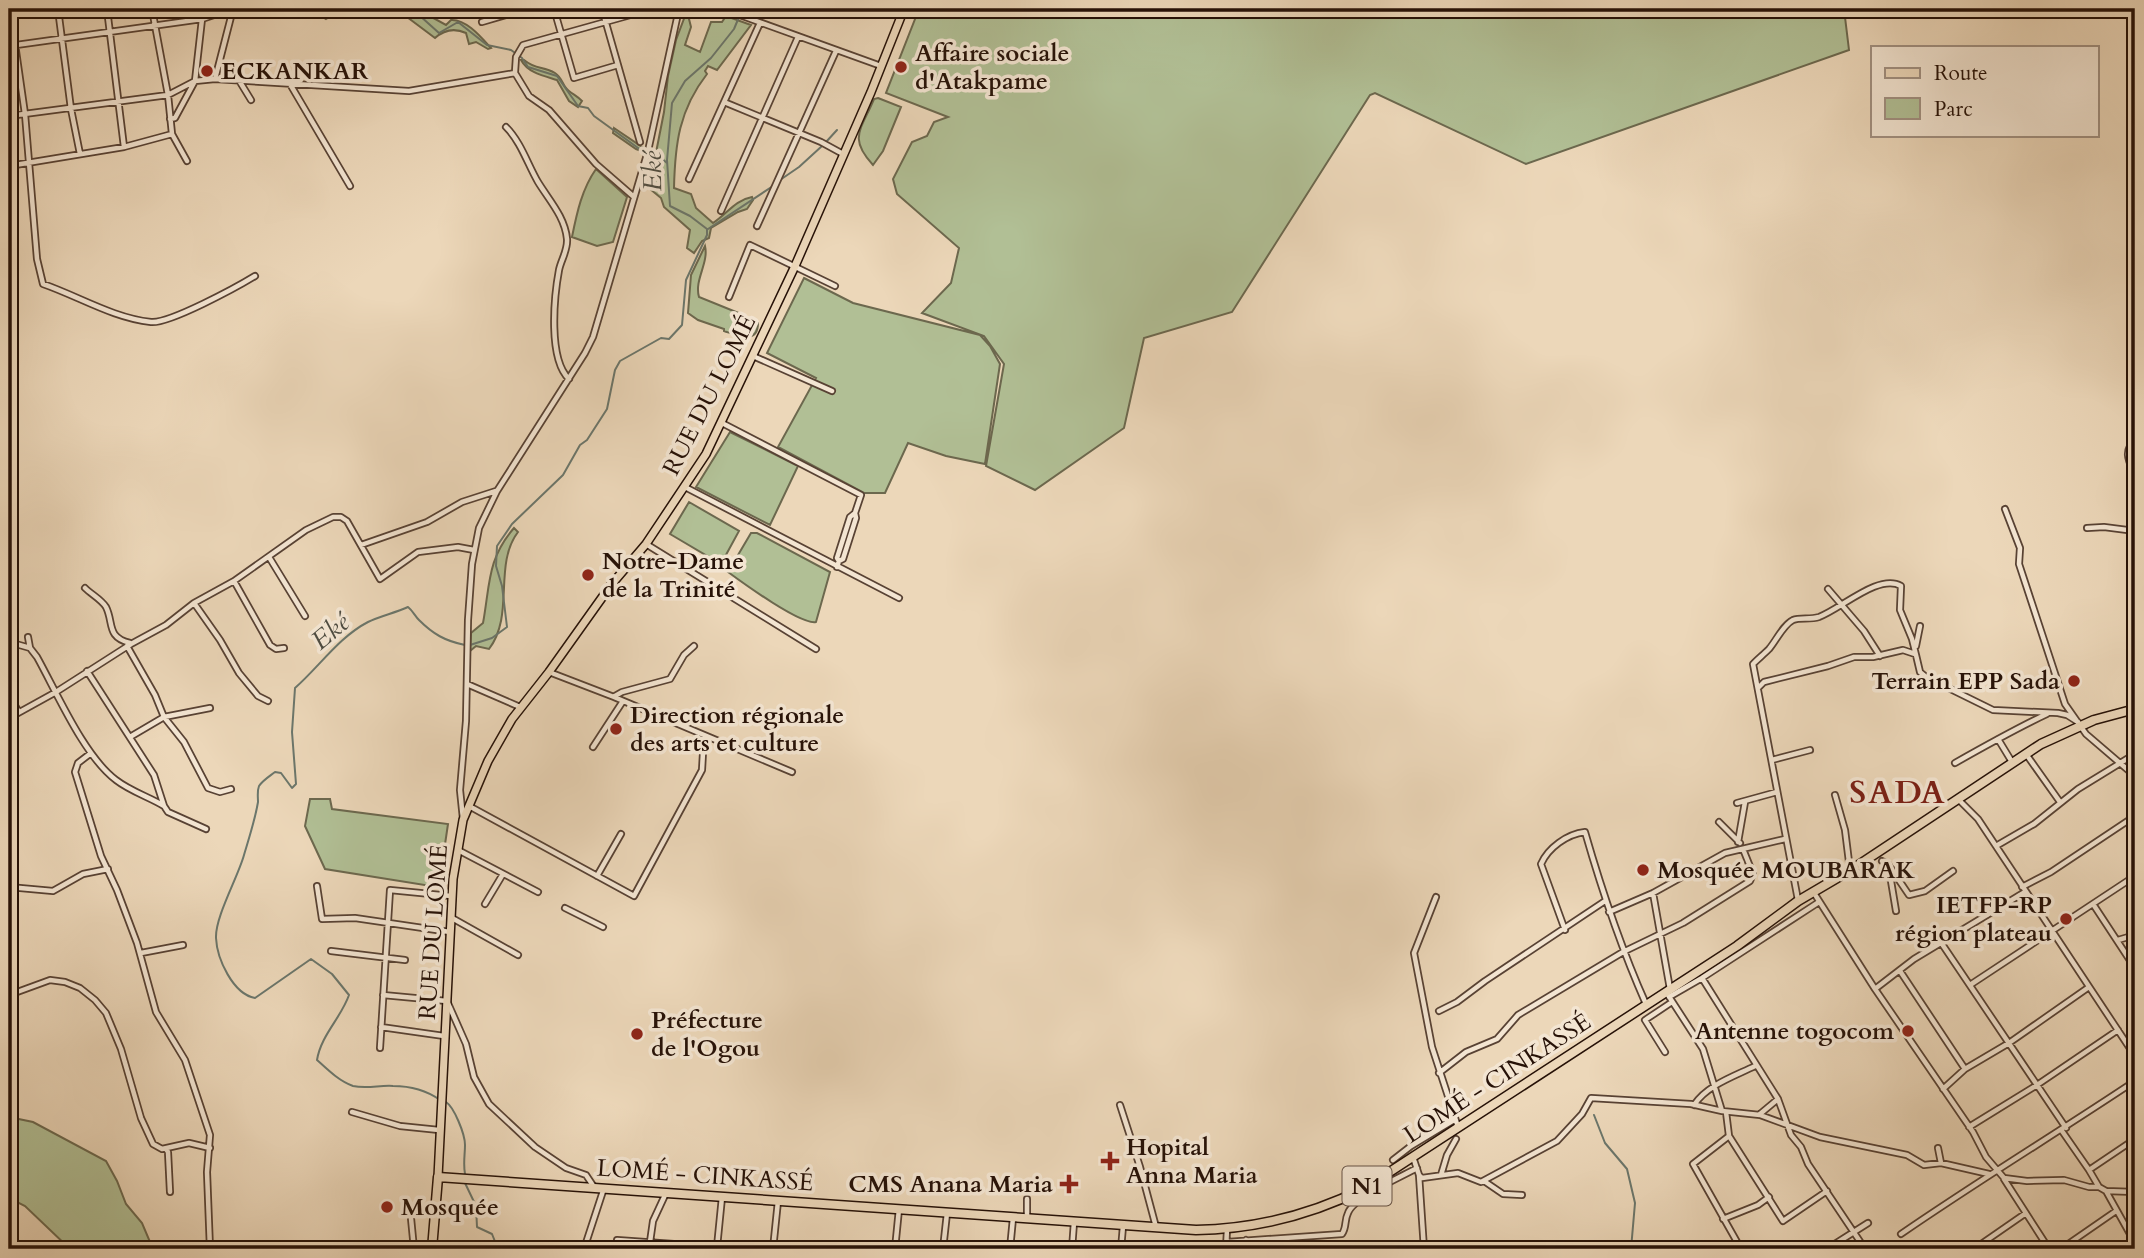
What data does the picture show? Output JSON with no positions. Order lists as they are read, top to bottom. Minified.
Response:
{"streets":{"highway":["LOMÉ - CINKASSÉ","N1"],"main road":["RUE DU LOMÉ"]},"crossings":[["RUE DU LOMÉ","LOMÉ - CINKASSÉ"]],"districts":["SADA"],"water":["Eké"],"places":{"other":["Affaire sociale d'Atakpame","ECKANKAR","Notre-Dame de la Trinité","Terrain EPP Sada","Direction régionale des arts et culture","Mosquée MOUBARAK","IETFP-RP région plateau","Antenne togocom","Préfecture de l'Ogou","Mosquée"],"health":["Hopital Anna Maria","CMS Anana Maria"]},"legend":["Route","Parc"]}
